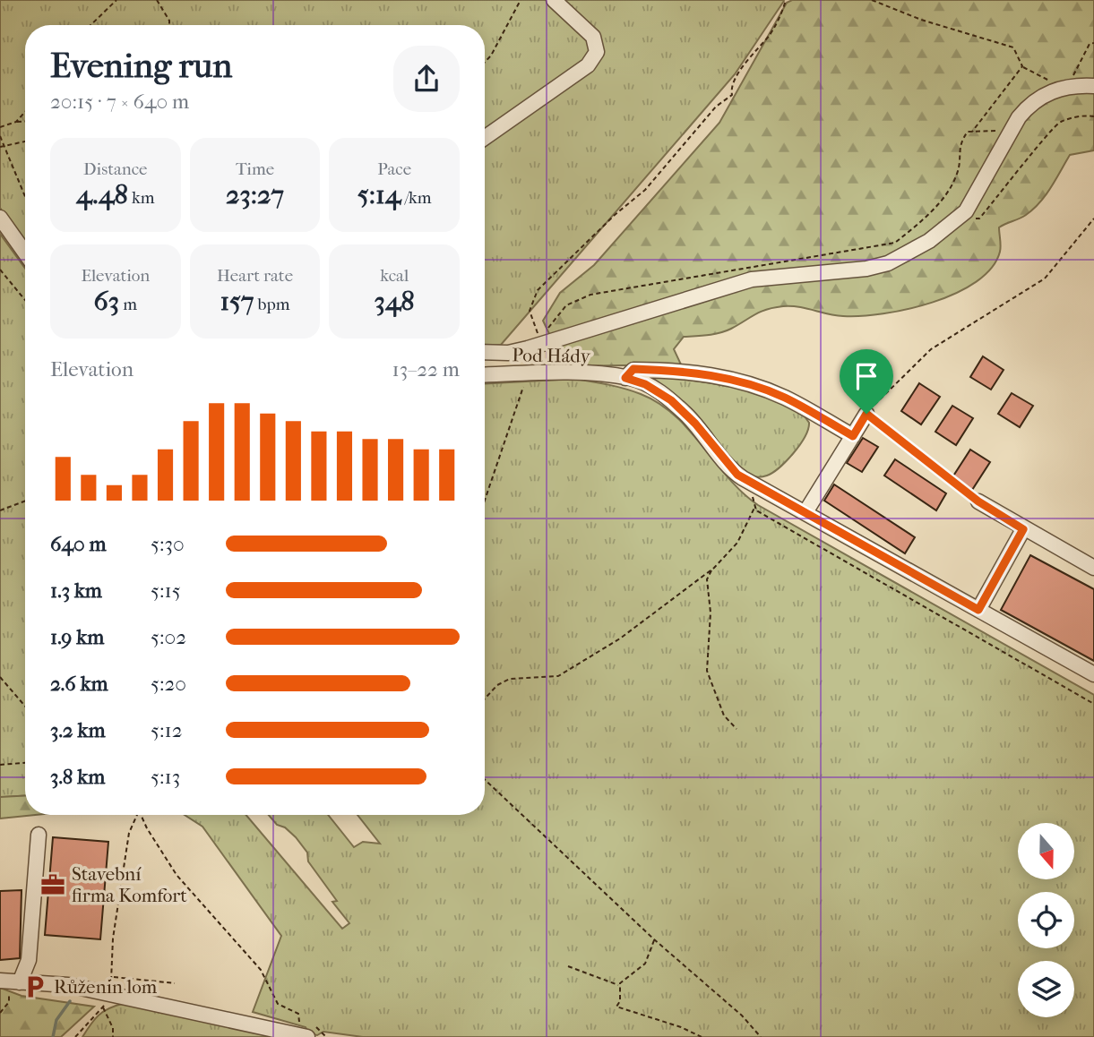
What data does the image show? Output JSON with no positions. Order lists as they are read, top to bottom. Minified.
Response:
{"streets":{"street":["Pod Hády"]},"places":{"office":["Stavební firma Komfort"],"parking":["Růženin lom"]},"north":"bottom","page":{"heading":["Evening run","20:15 · 7 × 640 m"],"stats":[["Distance","4.48 km"],["Time","23:27"],["Pace","5:14 /km"],["Elevation","63 m"],["Heart rate","157 bpm"],["kcal","348"]],"chart":["Elevation","13–22 m"],"list":[{"name":"640 m","note":"5:30"},{"name":"1.3 km","note":"5:15"},{"name":"1.9 km","note":"5:02"},{"name":"2.6 km","note":"5:20"},{"name":"3.2 km","note":"5:12"},{"name":"3.8 km","note":"5:13"}]}}
